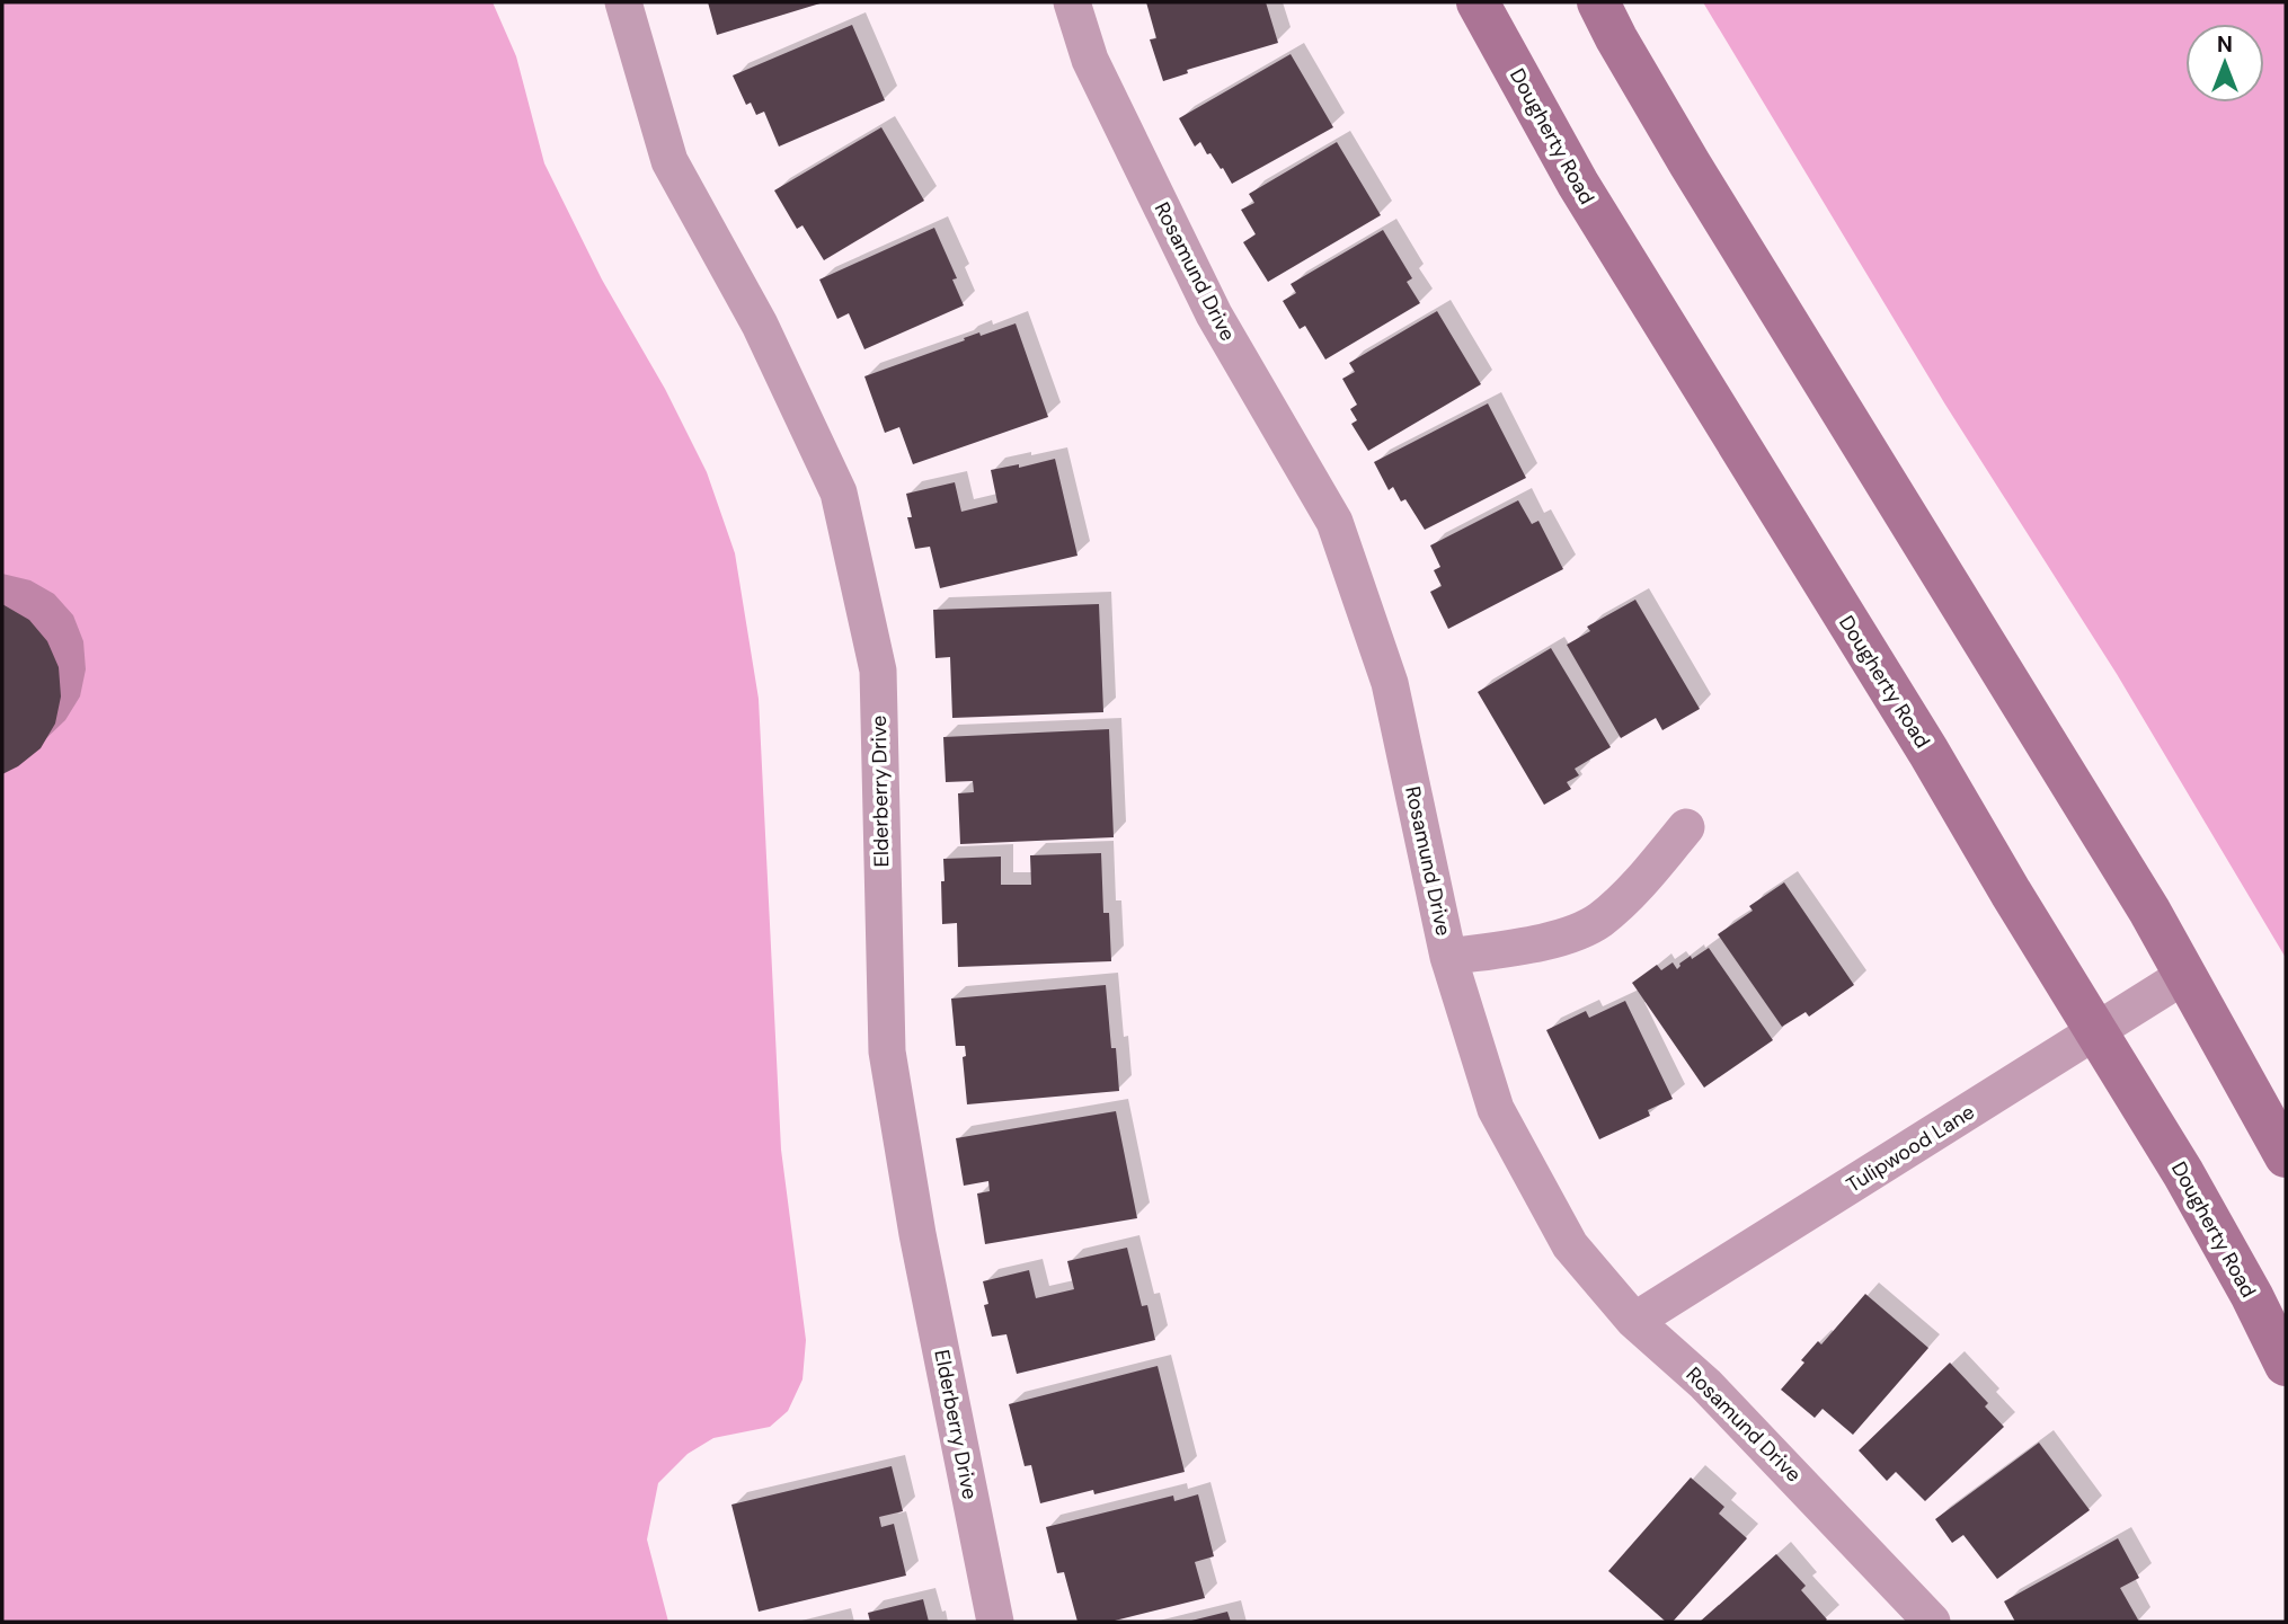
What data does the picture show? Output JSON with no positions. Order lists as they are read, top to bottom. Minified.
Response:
{"streets":{"main road":["Dougherty Road"],"street":["Rosamund Drive","Elderberry Drive","Tulipwood Lane"]},"crossings":[["Dougherty Road","Tulipwood Lane"],["Rosamund Drive","Tulipwood Lane"]],"north":"top"}
